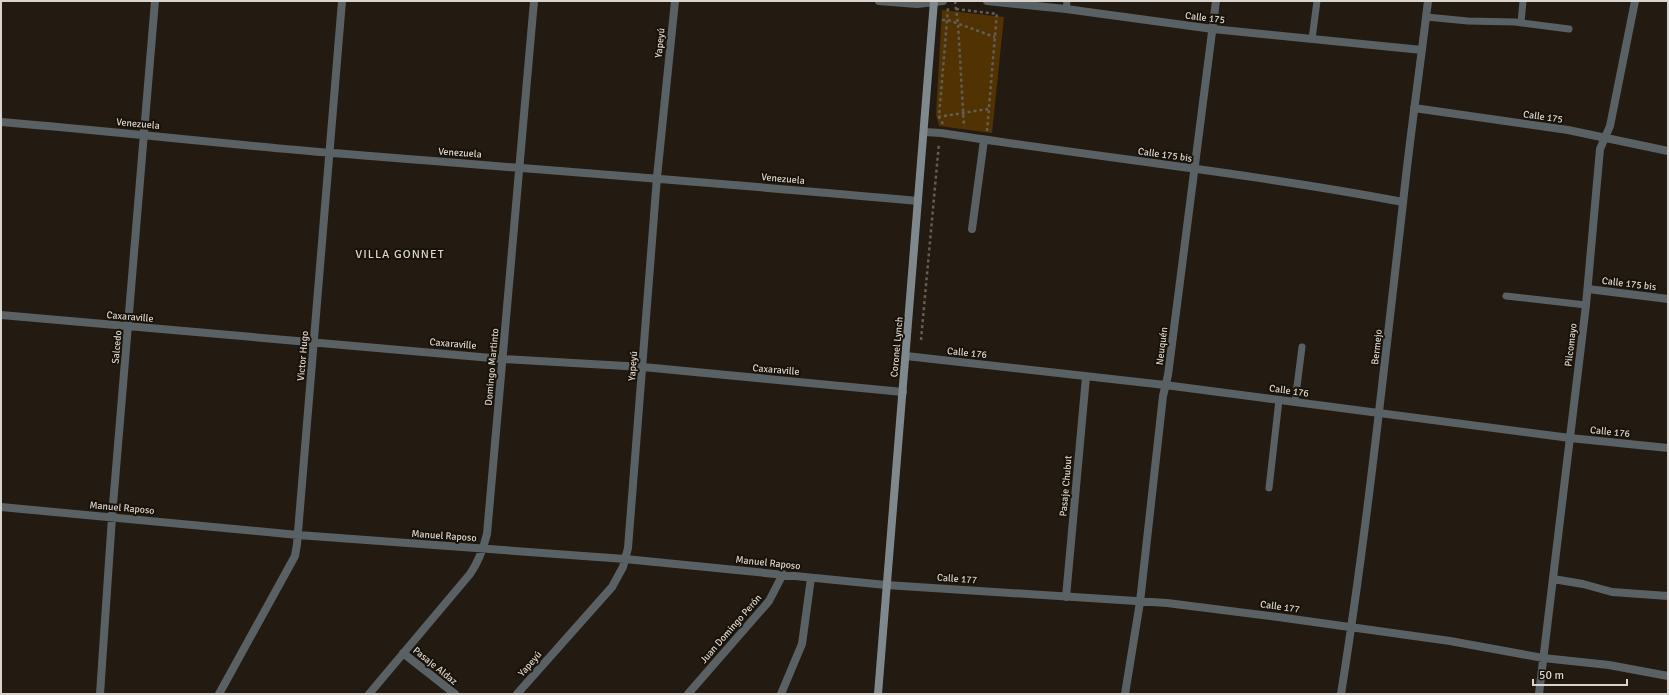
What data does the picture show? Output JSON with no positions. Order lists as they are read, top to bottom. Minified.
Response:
{"streets":{"main road":["Coronel Lynch"],"street":["Calle 175","Yapeyú","Venezuela","Calle 175 bis","Caxaraville","Pilcomayo","Neuquén","Salcedo","Bermejo","Calle 176","Victor Hugo","Domingo Martinto","Pasaje Chubut","Manuel Raposo","Calle 177","Juan Domingo Perón","Pasaje Aldaz"]},"crossings":[["Calle 175","Pilcomayo"],["Calle 175","Neuquén"],["Calle 175","Bermejo"],["Yapeyú","Venezuela"],["Yapeyú","Caxaraville"],["Yapeyú","Manuel Raposo"],["Venezuela","Salcedo"],["Venezuela","Coronel Lynch"],["Venezuela","Victor Hugo"],["Venezuela","Domingo Martinto"],["Calle 175 bis","Pilcomayo"],["Calle 175 bis","Neuquén"],["Calle 175 bis","Coronel Lynch"],["Calle 175 bis","Bermejo"],["Caxaraville","Salcedo"],["Caxaraville","Coronel Lynch"],["Caxaraville","Victor Hugo"],["Caxaraville","Domingo Martinto"],["Pilcomayo","Calle 176"],["Pilcomayo","Calle 177"],["Neuquén","Calle 176"],["Neuquén","Calle 177"],["Salcedo","Manuel Raposo"],["Coronel Lynch","Calle 176"],["Coronel Lynch","Manuel Raposo"],["Coronel Lynch","Calle 177"],["Bermejo","Calle 176"],["Bermejo","Calle 177"],["Calle 176","Pasaje Chubut"],["Victor Hugo","Manuel Raposo"],["Domingo Martinto","Manuel Raposo"],["Domingo Martinto","Pasaje Aldaz"],["Pasaje Chubut","Calle 177"],["Manuel Raposo","Calle 177"],["Manuel Raposo","Juan Domingo Perón"]],"districts":["VILLA GONNET"],"scale_bar":"50 m"}
